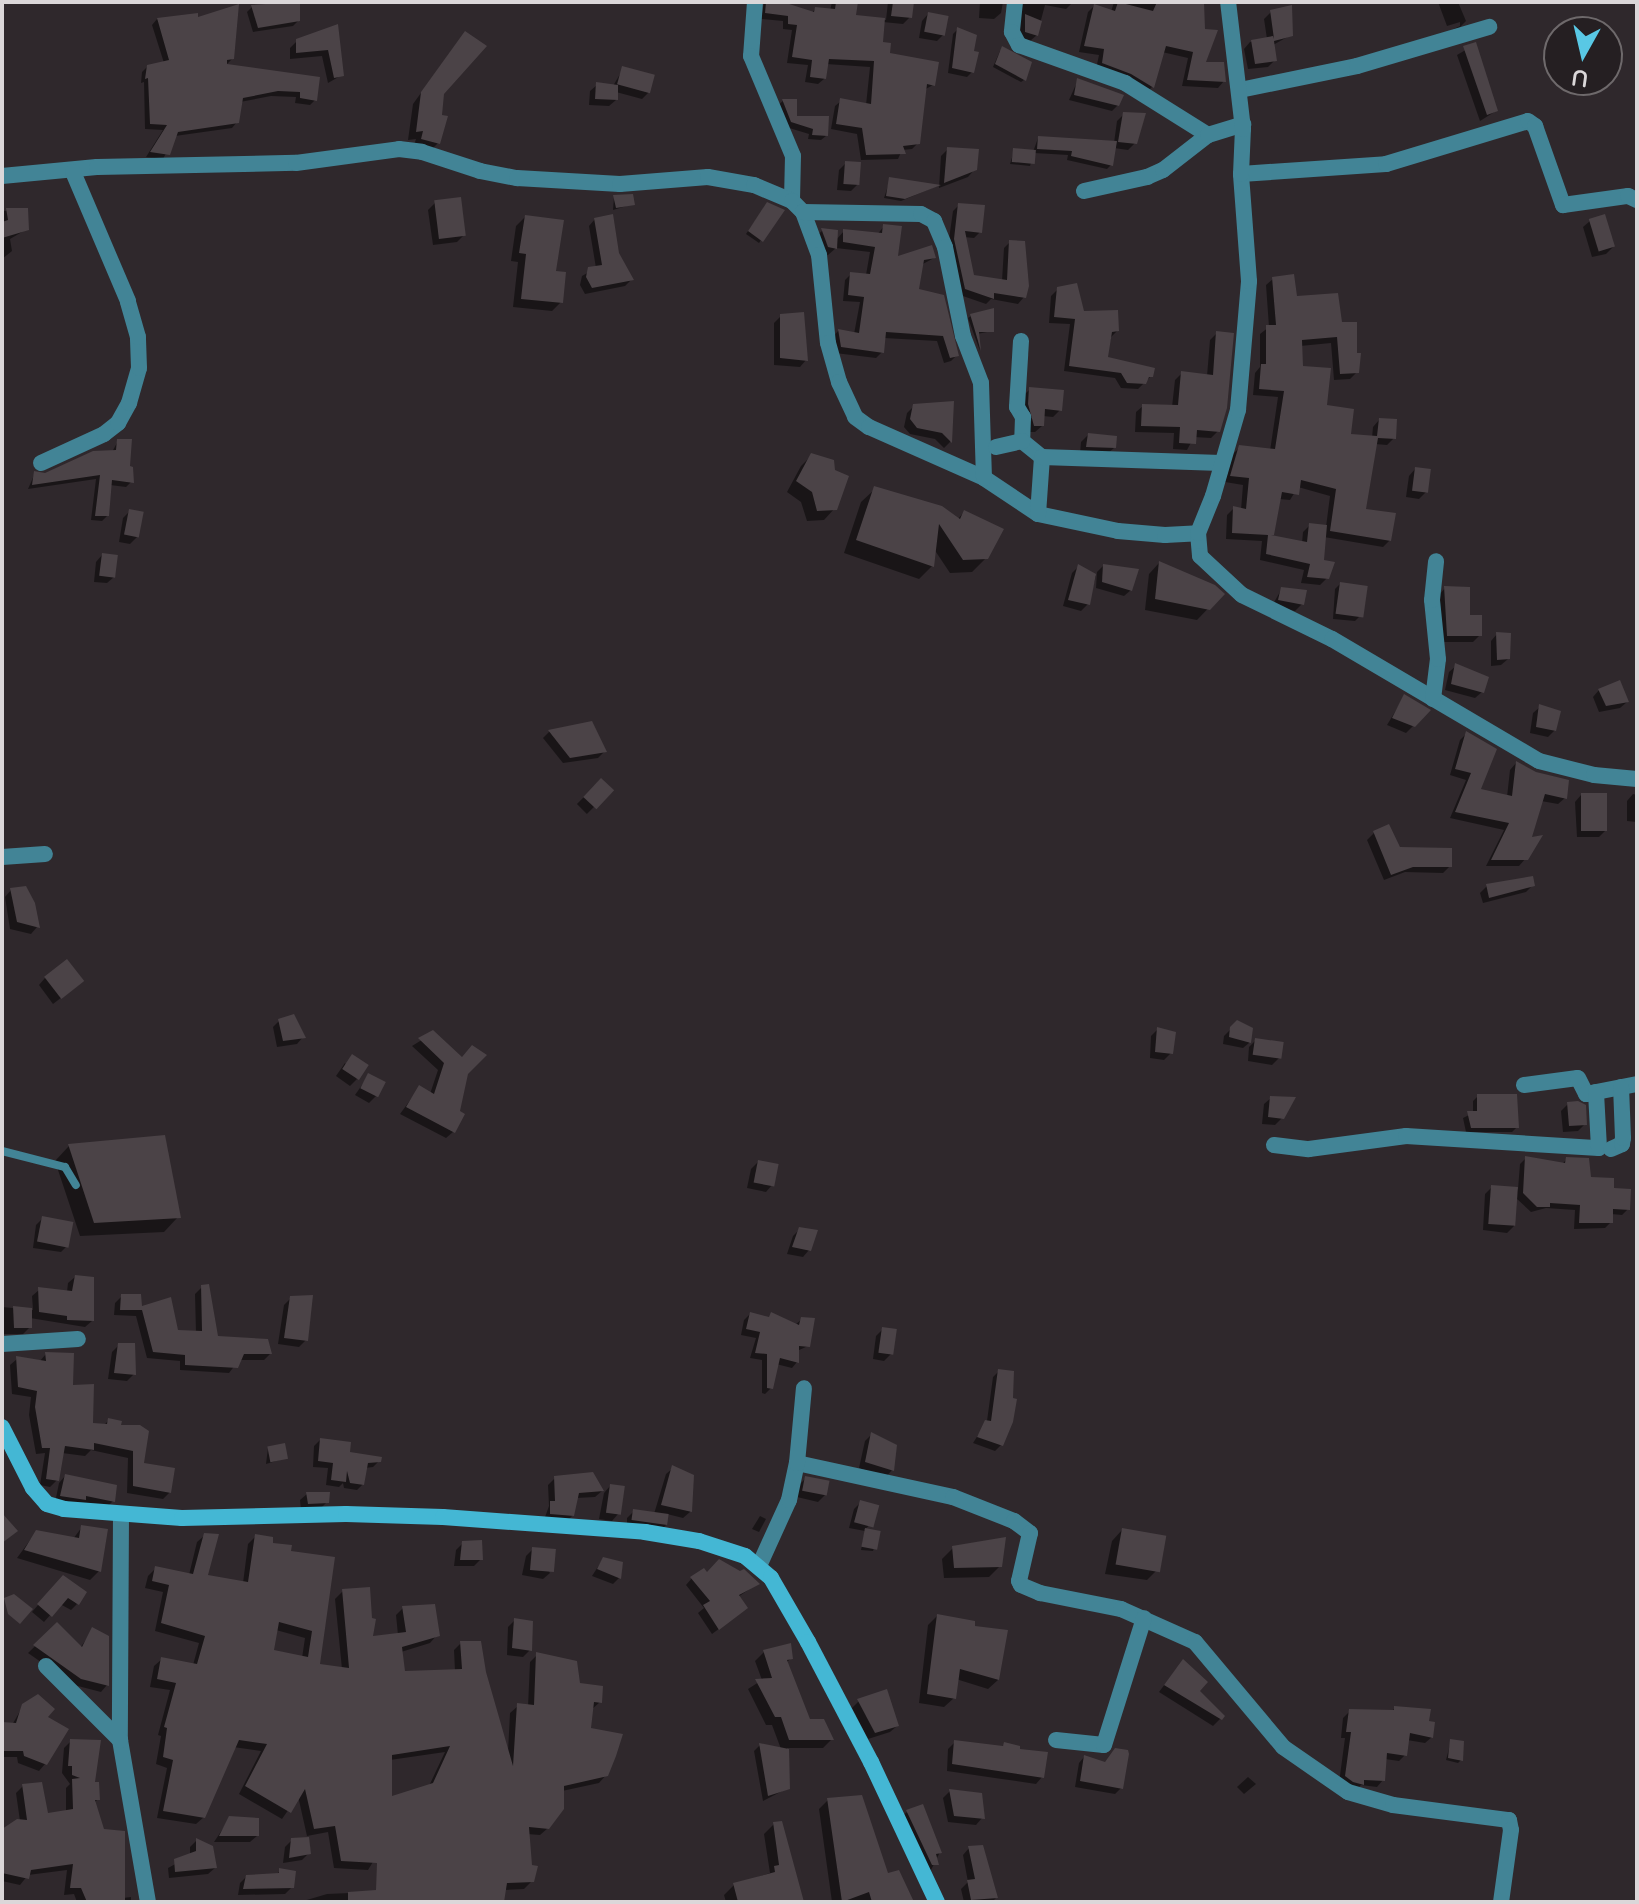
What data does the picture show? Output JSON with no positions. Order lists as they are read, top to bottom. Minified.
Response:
{"north":"bottom"}
